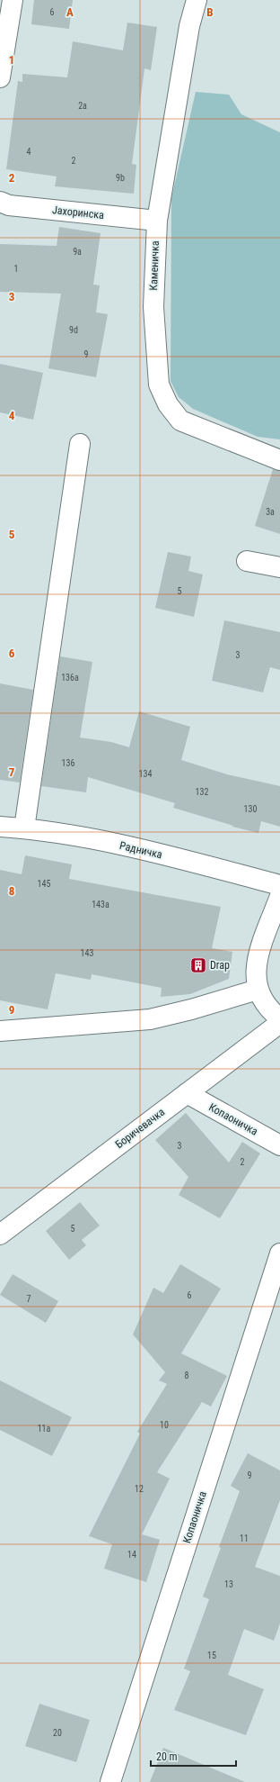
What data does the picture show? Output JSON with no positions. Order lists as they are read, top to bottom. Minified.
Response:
{"streets":{"street":["Јахоринска","Каменичка","Радничка","Копаоничка","Боричевачка"]},"crossings":[["Јахоринска","Каменичка"],["Копаоничка","Боричевачка"]],"places":{"building":["Drap"]},"house_numbers":["6","2a","4","2","9b","9a","1","9d","9","3a","5","3","136a","136","134","132","130","145","143a","143","3","2","5","6","7","8","10","11a","9","12","11","14","13","15","20"],"scale_bar":"20 m","grid":{"columns":["A","B"],"rows":["1","2","3","4","5","6","7","8","9"]}}
